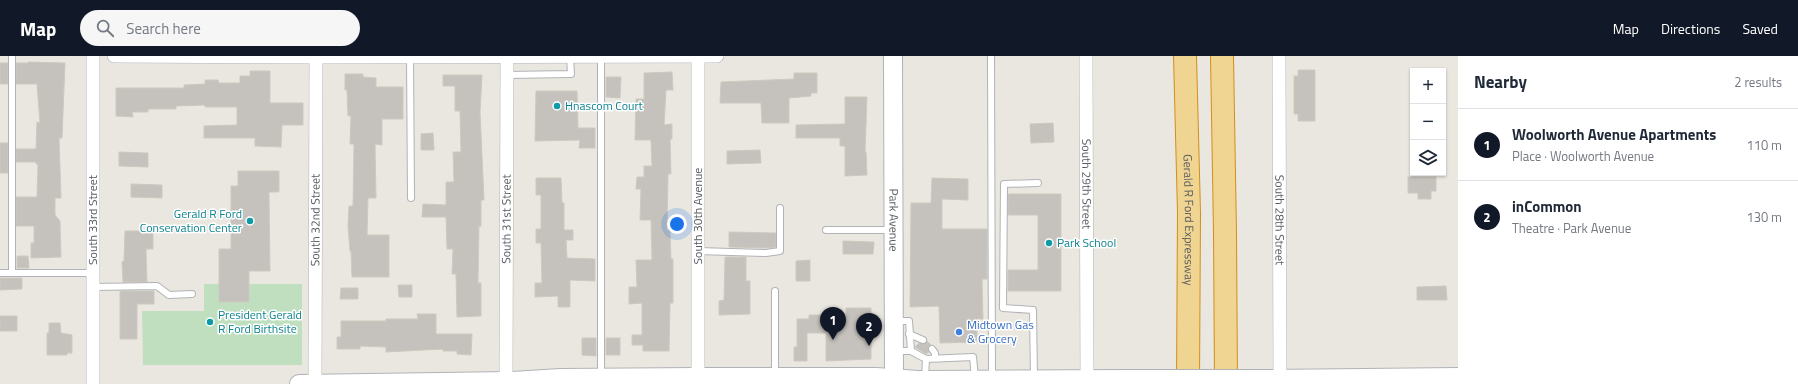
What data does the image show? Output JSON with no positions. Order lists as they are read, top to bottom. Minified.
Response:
{"streets":{"highway":["Gerald R Ford Expressway"],"street":["South 29th Street","South 30th Avenue","South 31st Street","South 33rd Street","South 32nd Street","Park Avenue","South 28th Street"]},"places":["Hnascom Court","Gerald R Ford Conservation Center","Park School","President Gerald R Ford Birthsite","Midtown Gas & Grocery"],"page":{"header":"Map","search":"Search here","nav":["Map","Directions","Saved"],"heading":["Nearby","2 results"],"map_buttons":["+","−"],"list":[{"mark":"1","name":"Woolworth Avenue Apartments","note":"Place · Woolworth Avenue","value":"110 m"},{"mark":"2","name":"inCommon","note":"Theatre · Park Avenue","value":"130 m"}],"pins":["1","2"]}}
